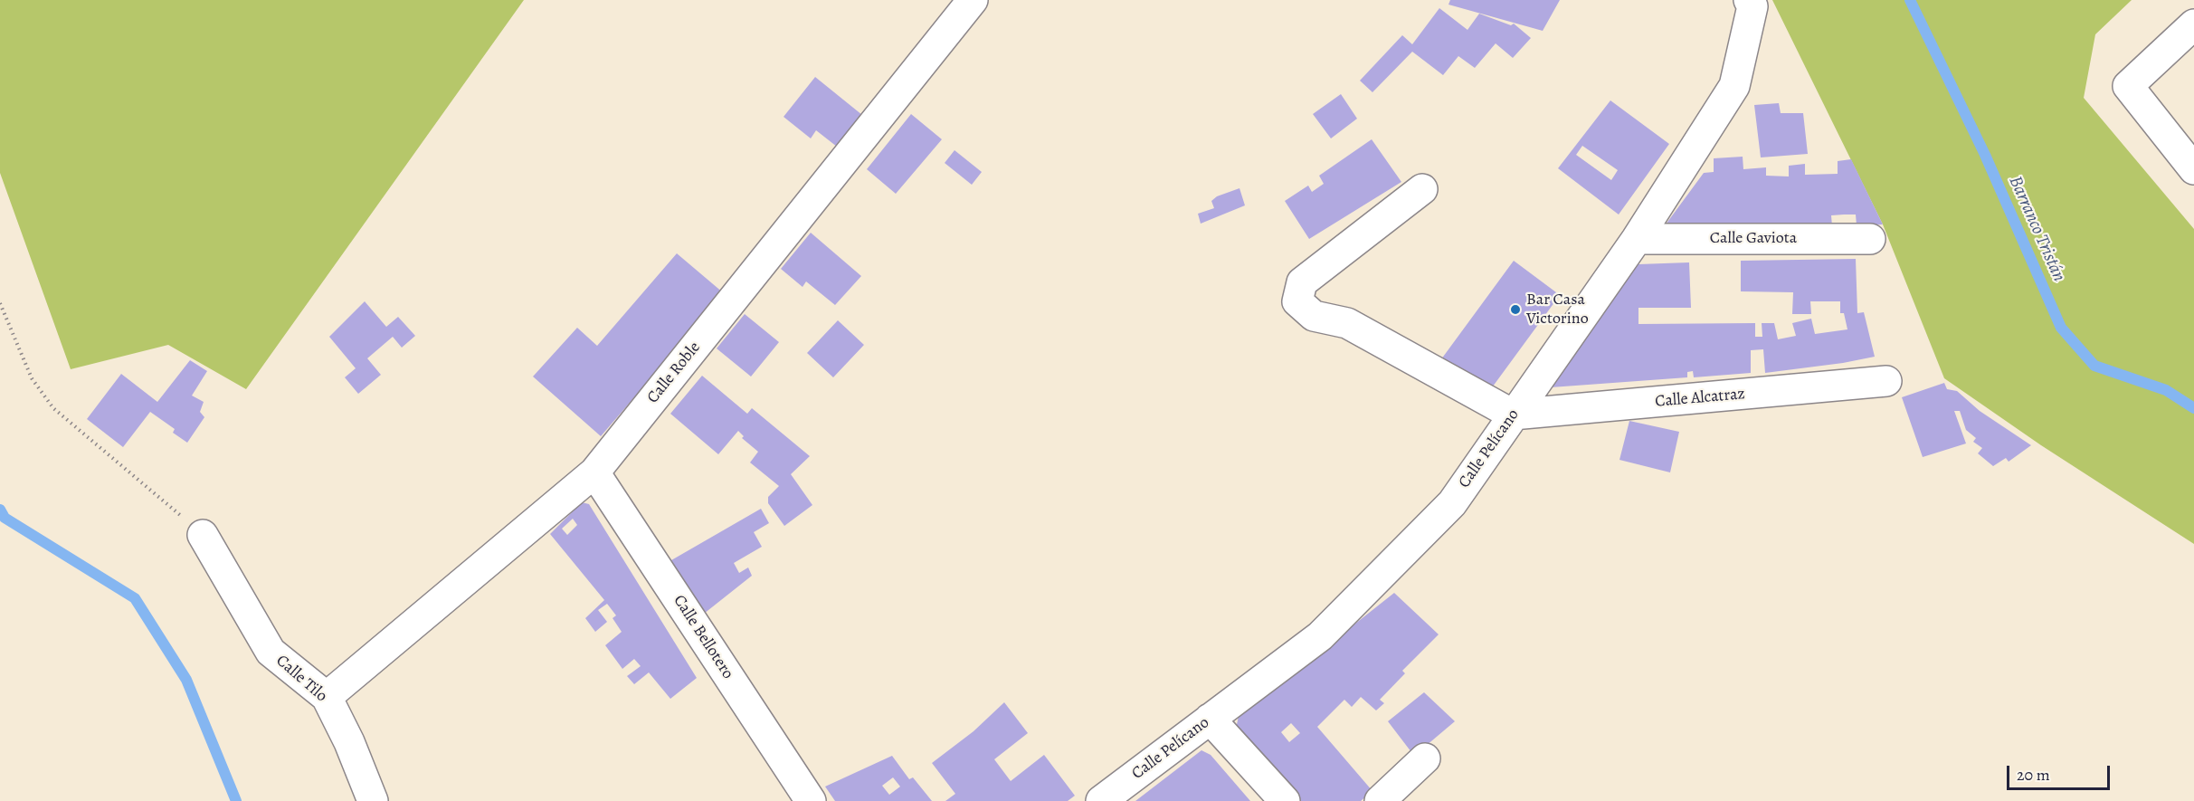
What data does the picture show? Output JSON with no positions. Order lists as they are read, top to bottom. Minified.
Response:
{"streets":{"street":["Calle Gaviota","Calle Roble","Calle Alcatraz","Calle Pelícano","Calle Bellotero","Calle Tilo"]},"crossings":[["Calle Gaviota","Calle Pelícano"],["Calle Roble","Calle Bellotero"],["Calle Roble","Calle Tilo"],["Calle Alcatraz","Calle Pelícano"]],"water":["Barranco Tristán"],"places":["Bar Casa Victorino"],"scale_bar":"20 m"}
